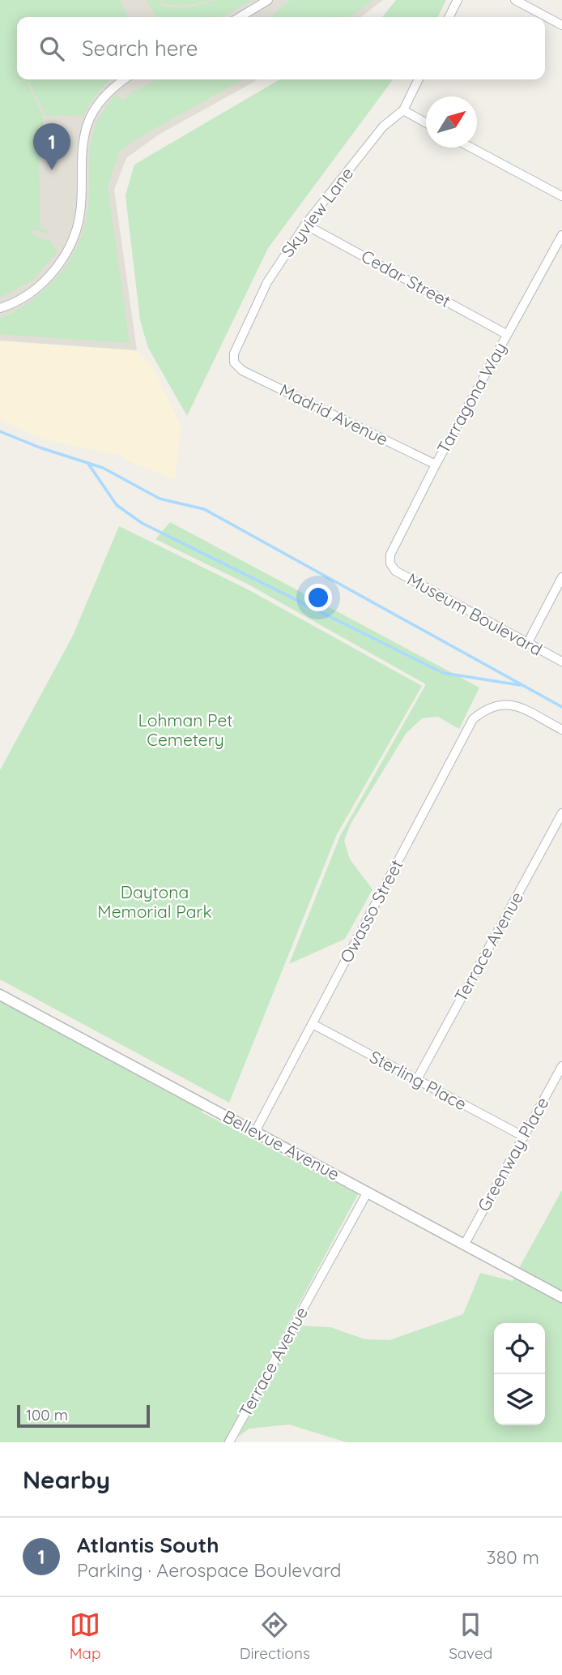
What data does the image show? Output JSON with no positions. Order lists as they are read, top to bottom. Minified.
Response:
{"streets":{"street":["Skyview Lane","Cedar Street","Tarragona Way","Madrid Avenue","Museum Boulevard","Owasso Street","Terrace Avenue","Sterling Place","Bellevue Avenue","Greenway Place"]},"crossings":[["Skyview Lane","Cedar Street"],["Skyview Lane","Madrid Avenue"],["Cedar Street","Tarragona Way"],["Tarragona Way","Madrid Avenue"],["Tarragona Way","Museum Boulevard"],["Owasso Street","Sterling Place"],["Owasso Street","Bellevue Avenue"],["Terrace Avenue","Sterling Place"],["Terrace Avenue","Bellevue Avenue"],["Sterling Place","Greenway Place"],["Bellevue Avenue","Greenway Place"]],"parks":["Lohman Pet Cemetery","Daytona Memorial Park"],"scale_bar":"100 m","north":"top right","page":{"search":"Search here","pins":"1","scale":"100 m","heading":"Nearby","list":[{"mark":"1","name":"Atlantis South","note":"Parking · Aerospace Boulevard","value":"380 m"}],"nav":["Map","Directions","Saved"]}}
